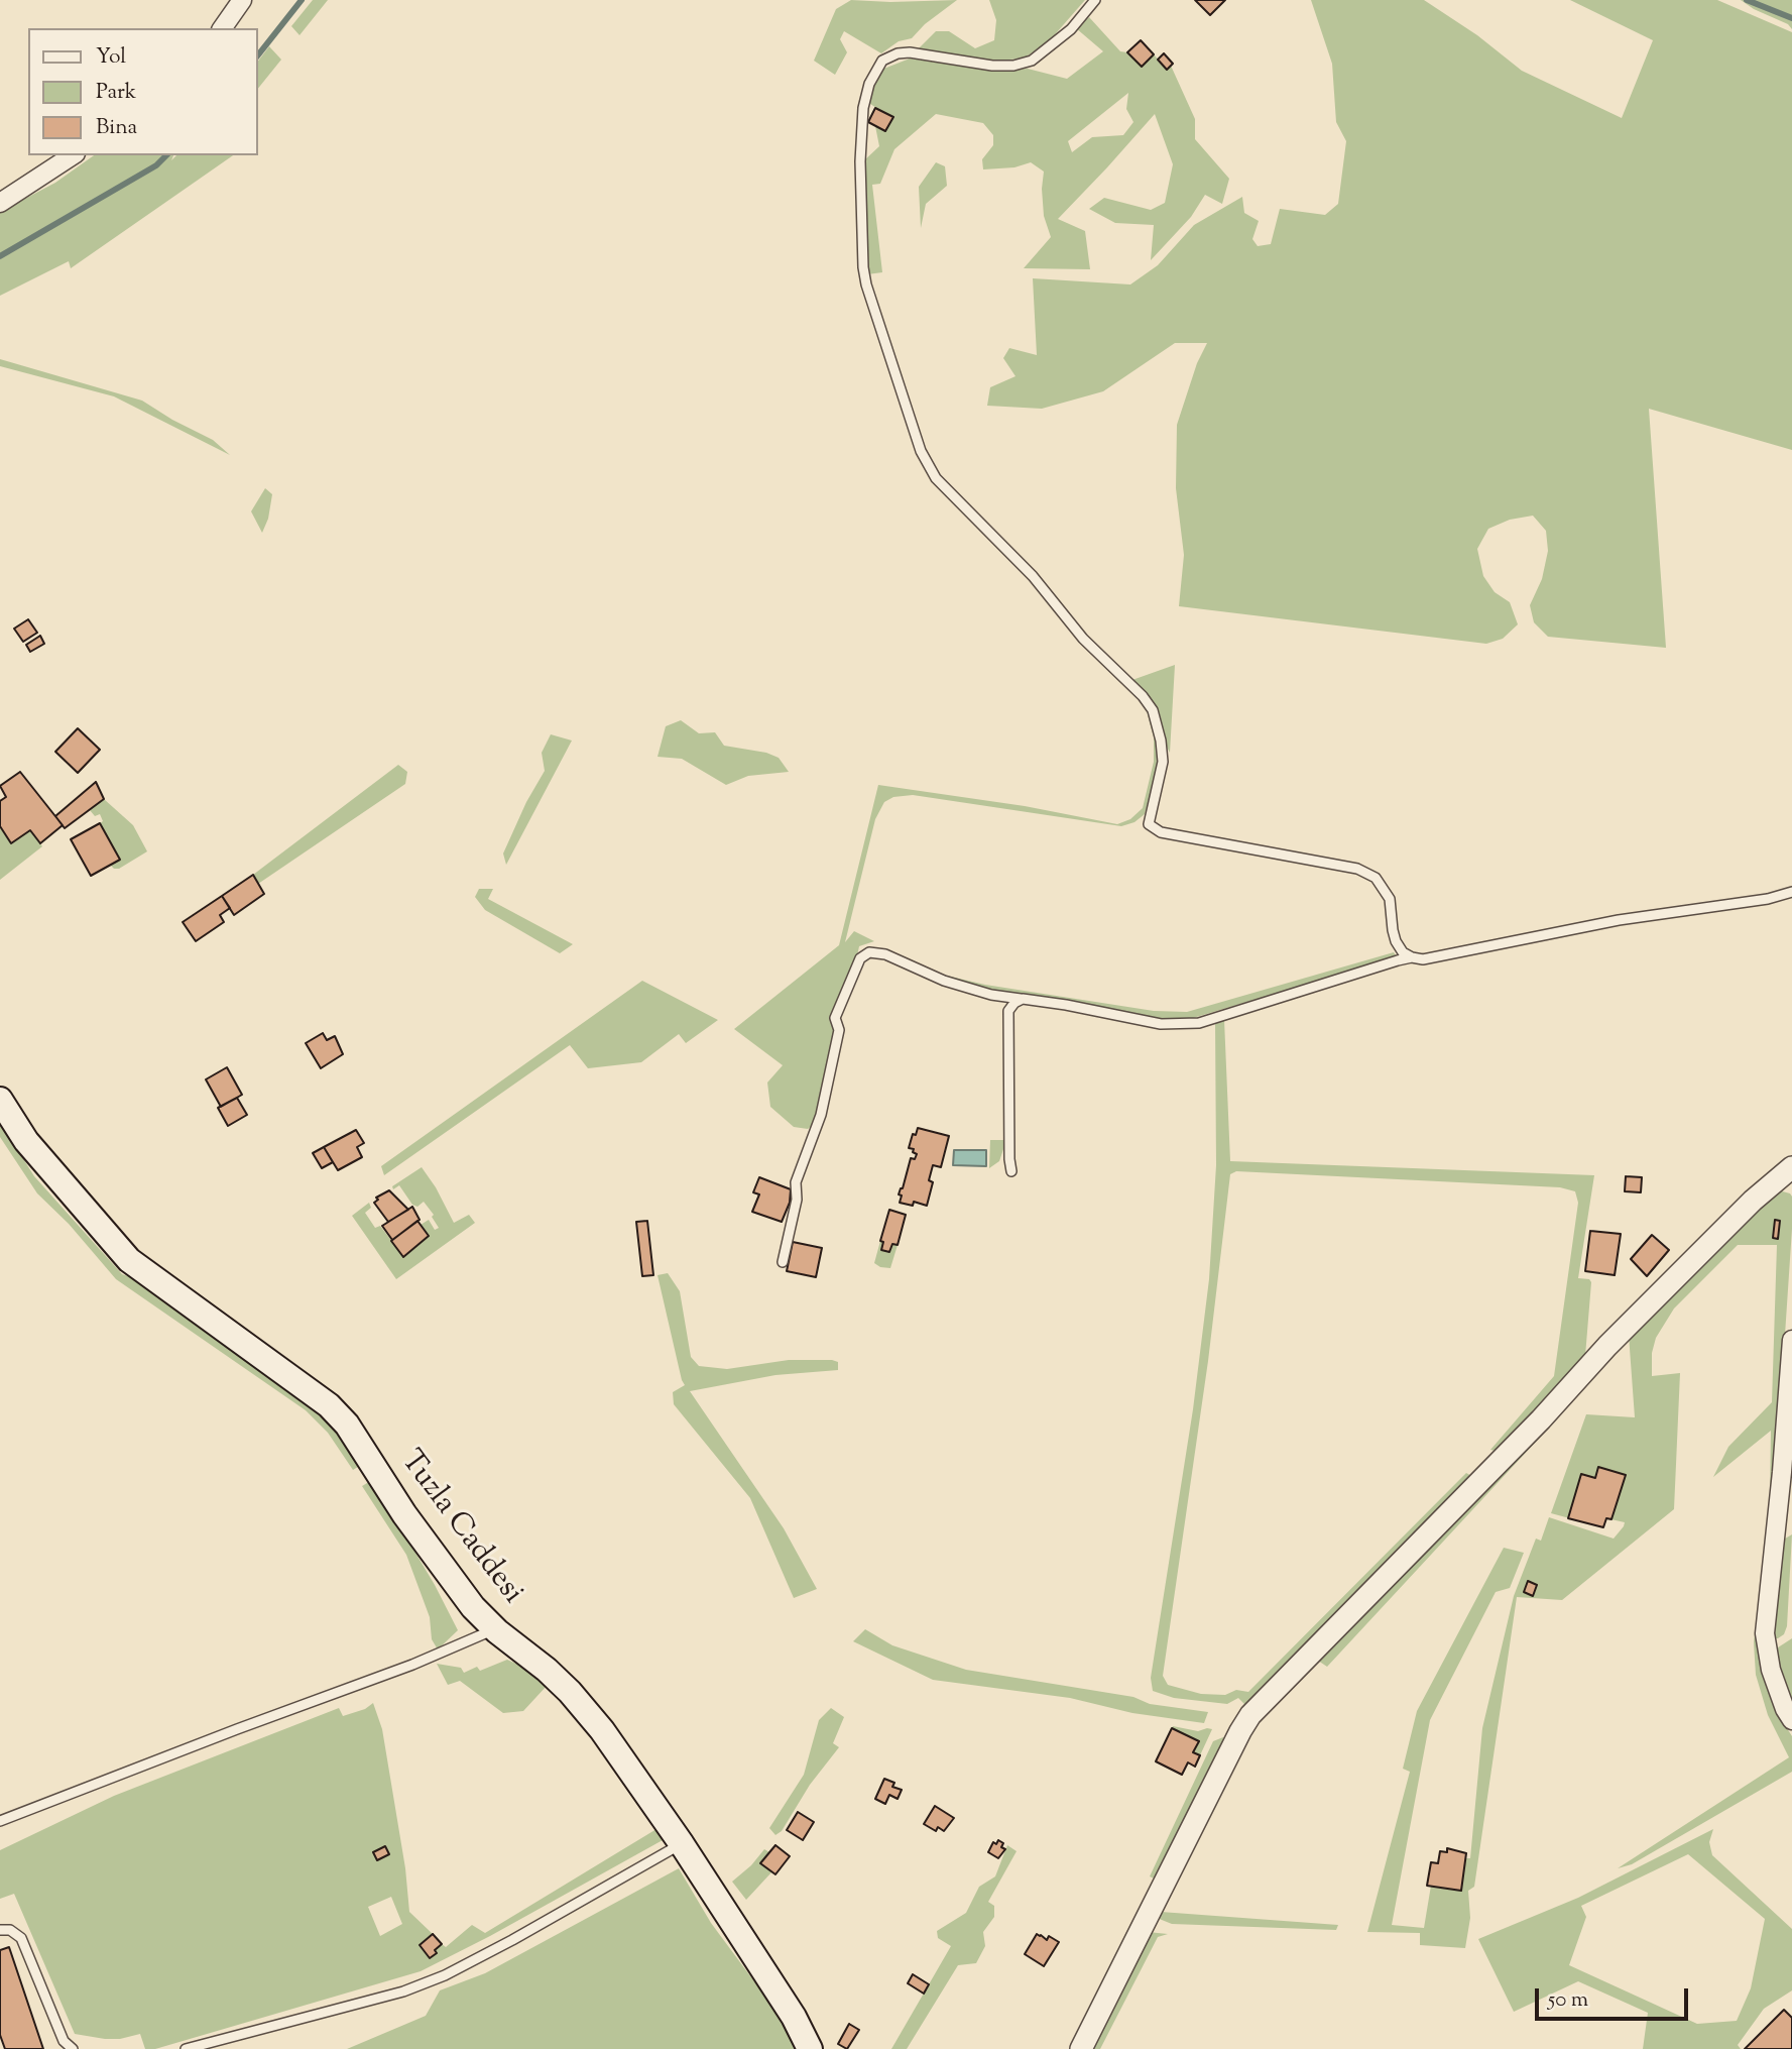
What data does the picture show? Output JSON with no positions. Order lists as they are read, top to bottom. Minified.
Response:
{"streets":{"main road":["Tuzla Caddesi"]},"legend":["Yol","Park","Bina"],"scale_bar":"50 m"}
